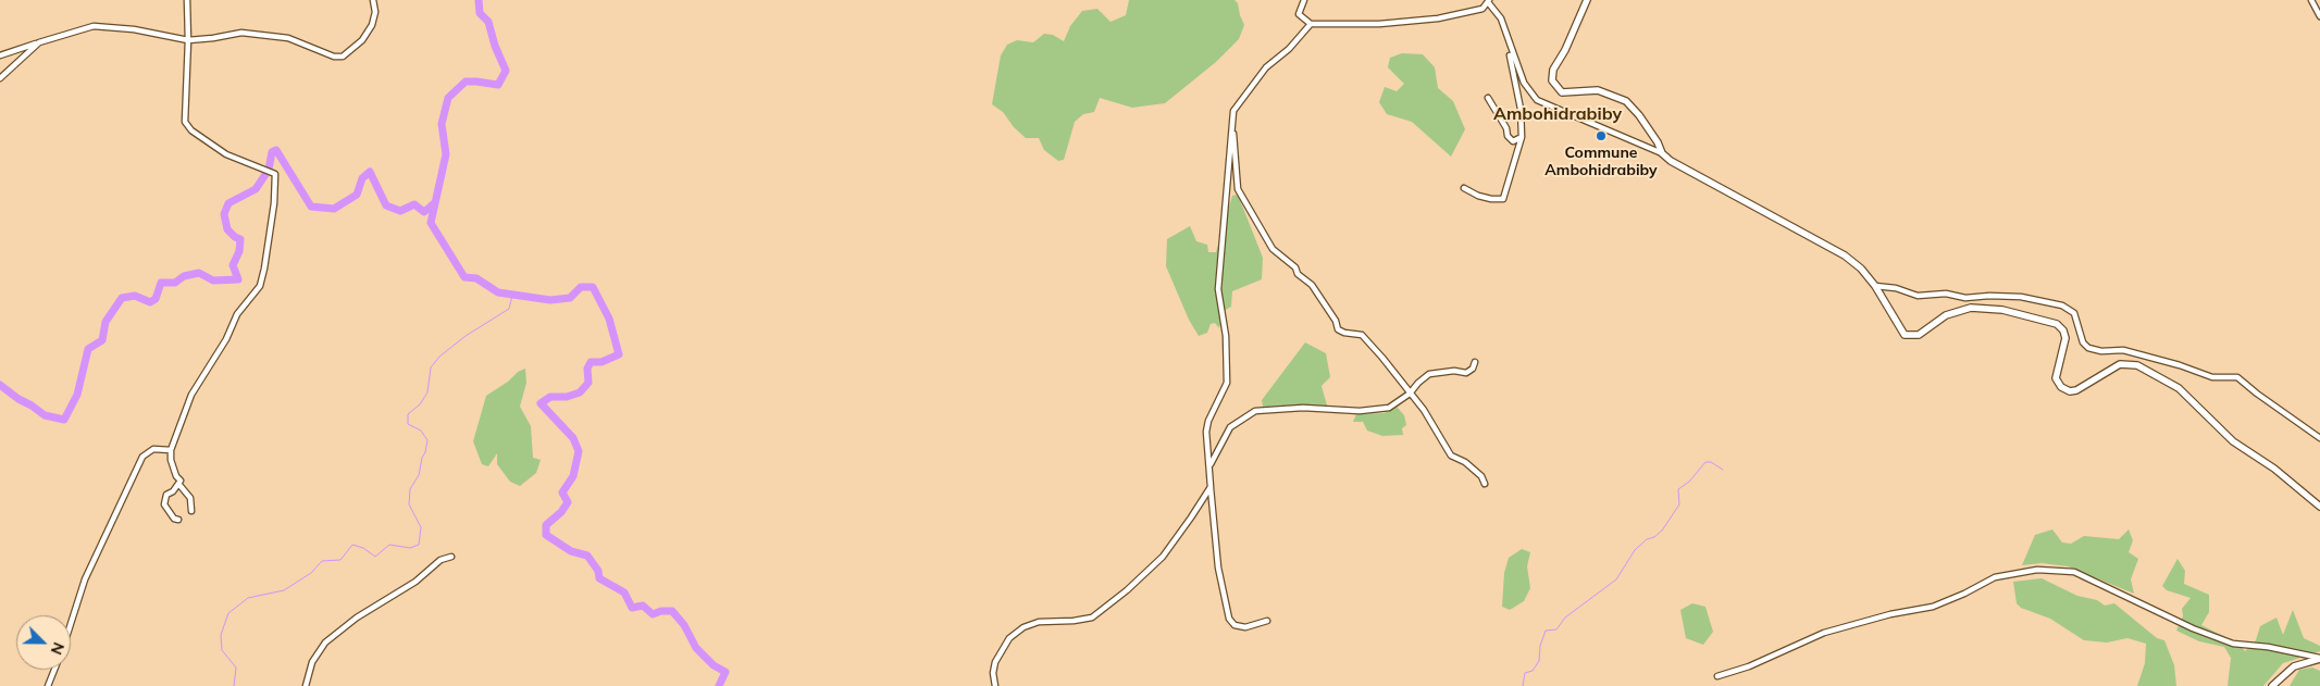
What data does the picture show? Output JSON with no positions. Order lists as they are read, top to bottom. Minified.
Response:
{"districts":["Ambohidrabiby"],"places":["Commune Ambohidrabiby"],"north":"bottom right"}
